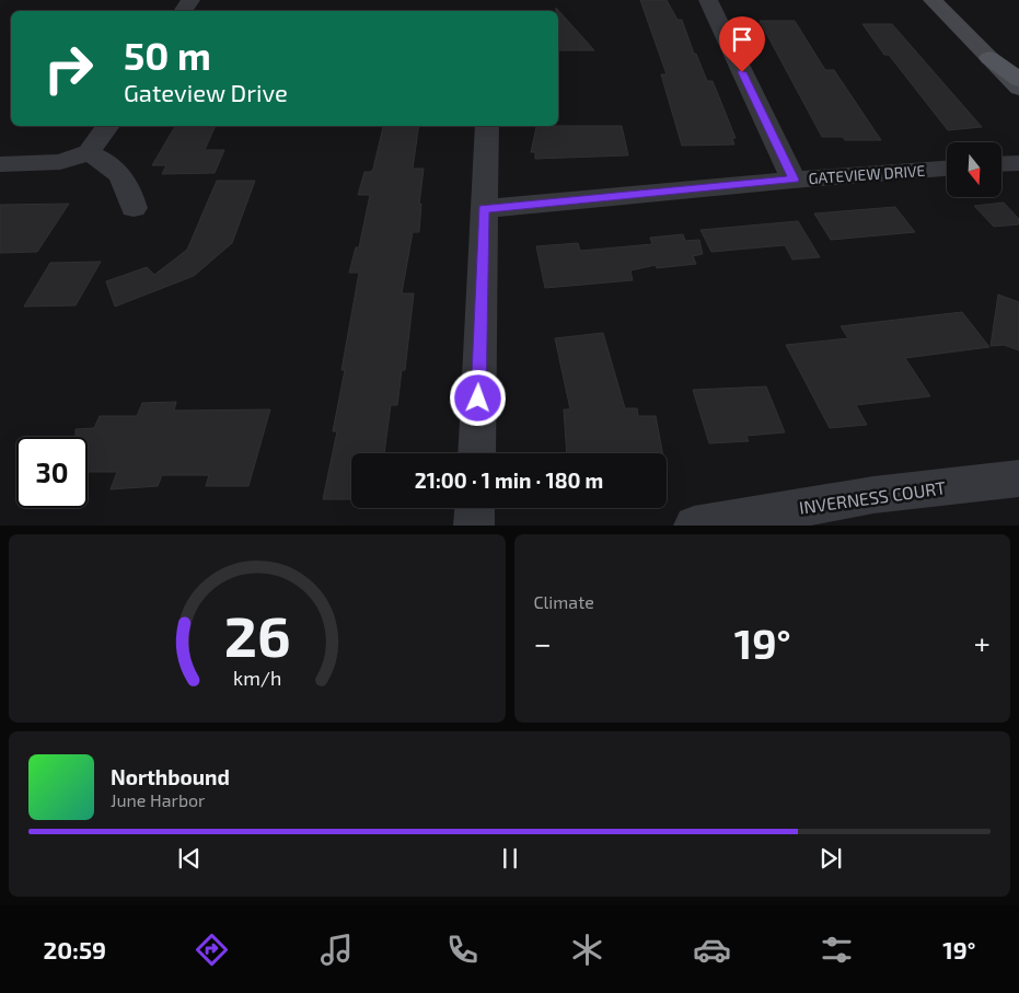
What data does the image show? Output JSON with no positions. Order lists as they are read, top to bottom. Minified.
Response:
{"streets":{"street":["GATEVIEW DRIVE","INVERNESS COURT"]},"north":"bottom","page":{"turn":["50 m","Gateview Drive"],"limit":"30","trip":"21:00 · 1 min · 180 m","tile":"Climate","heat":["−","19°","+"],"song":["Northbound","June Harbor"],"tabs":["20:59","19°"],"gauge":["26","km/h"]}}
